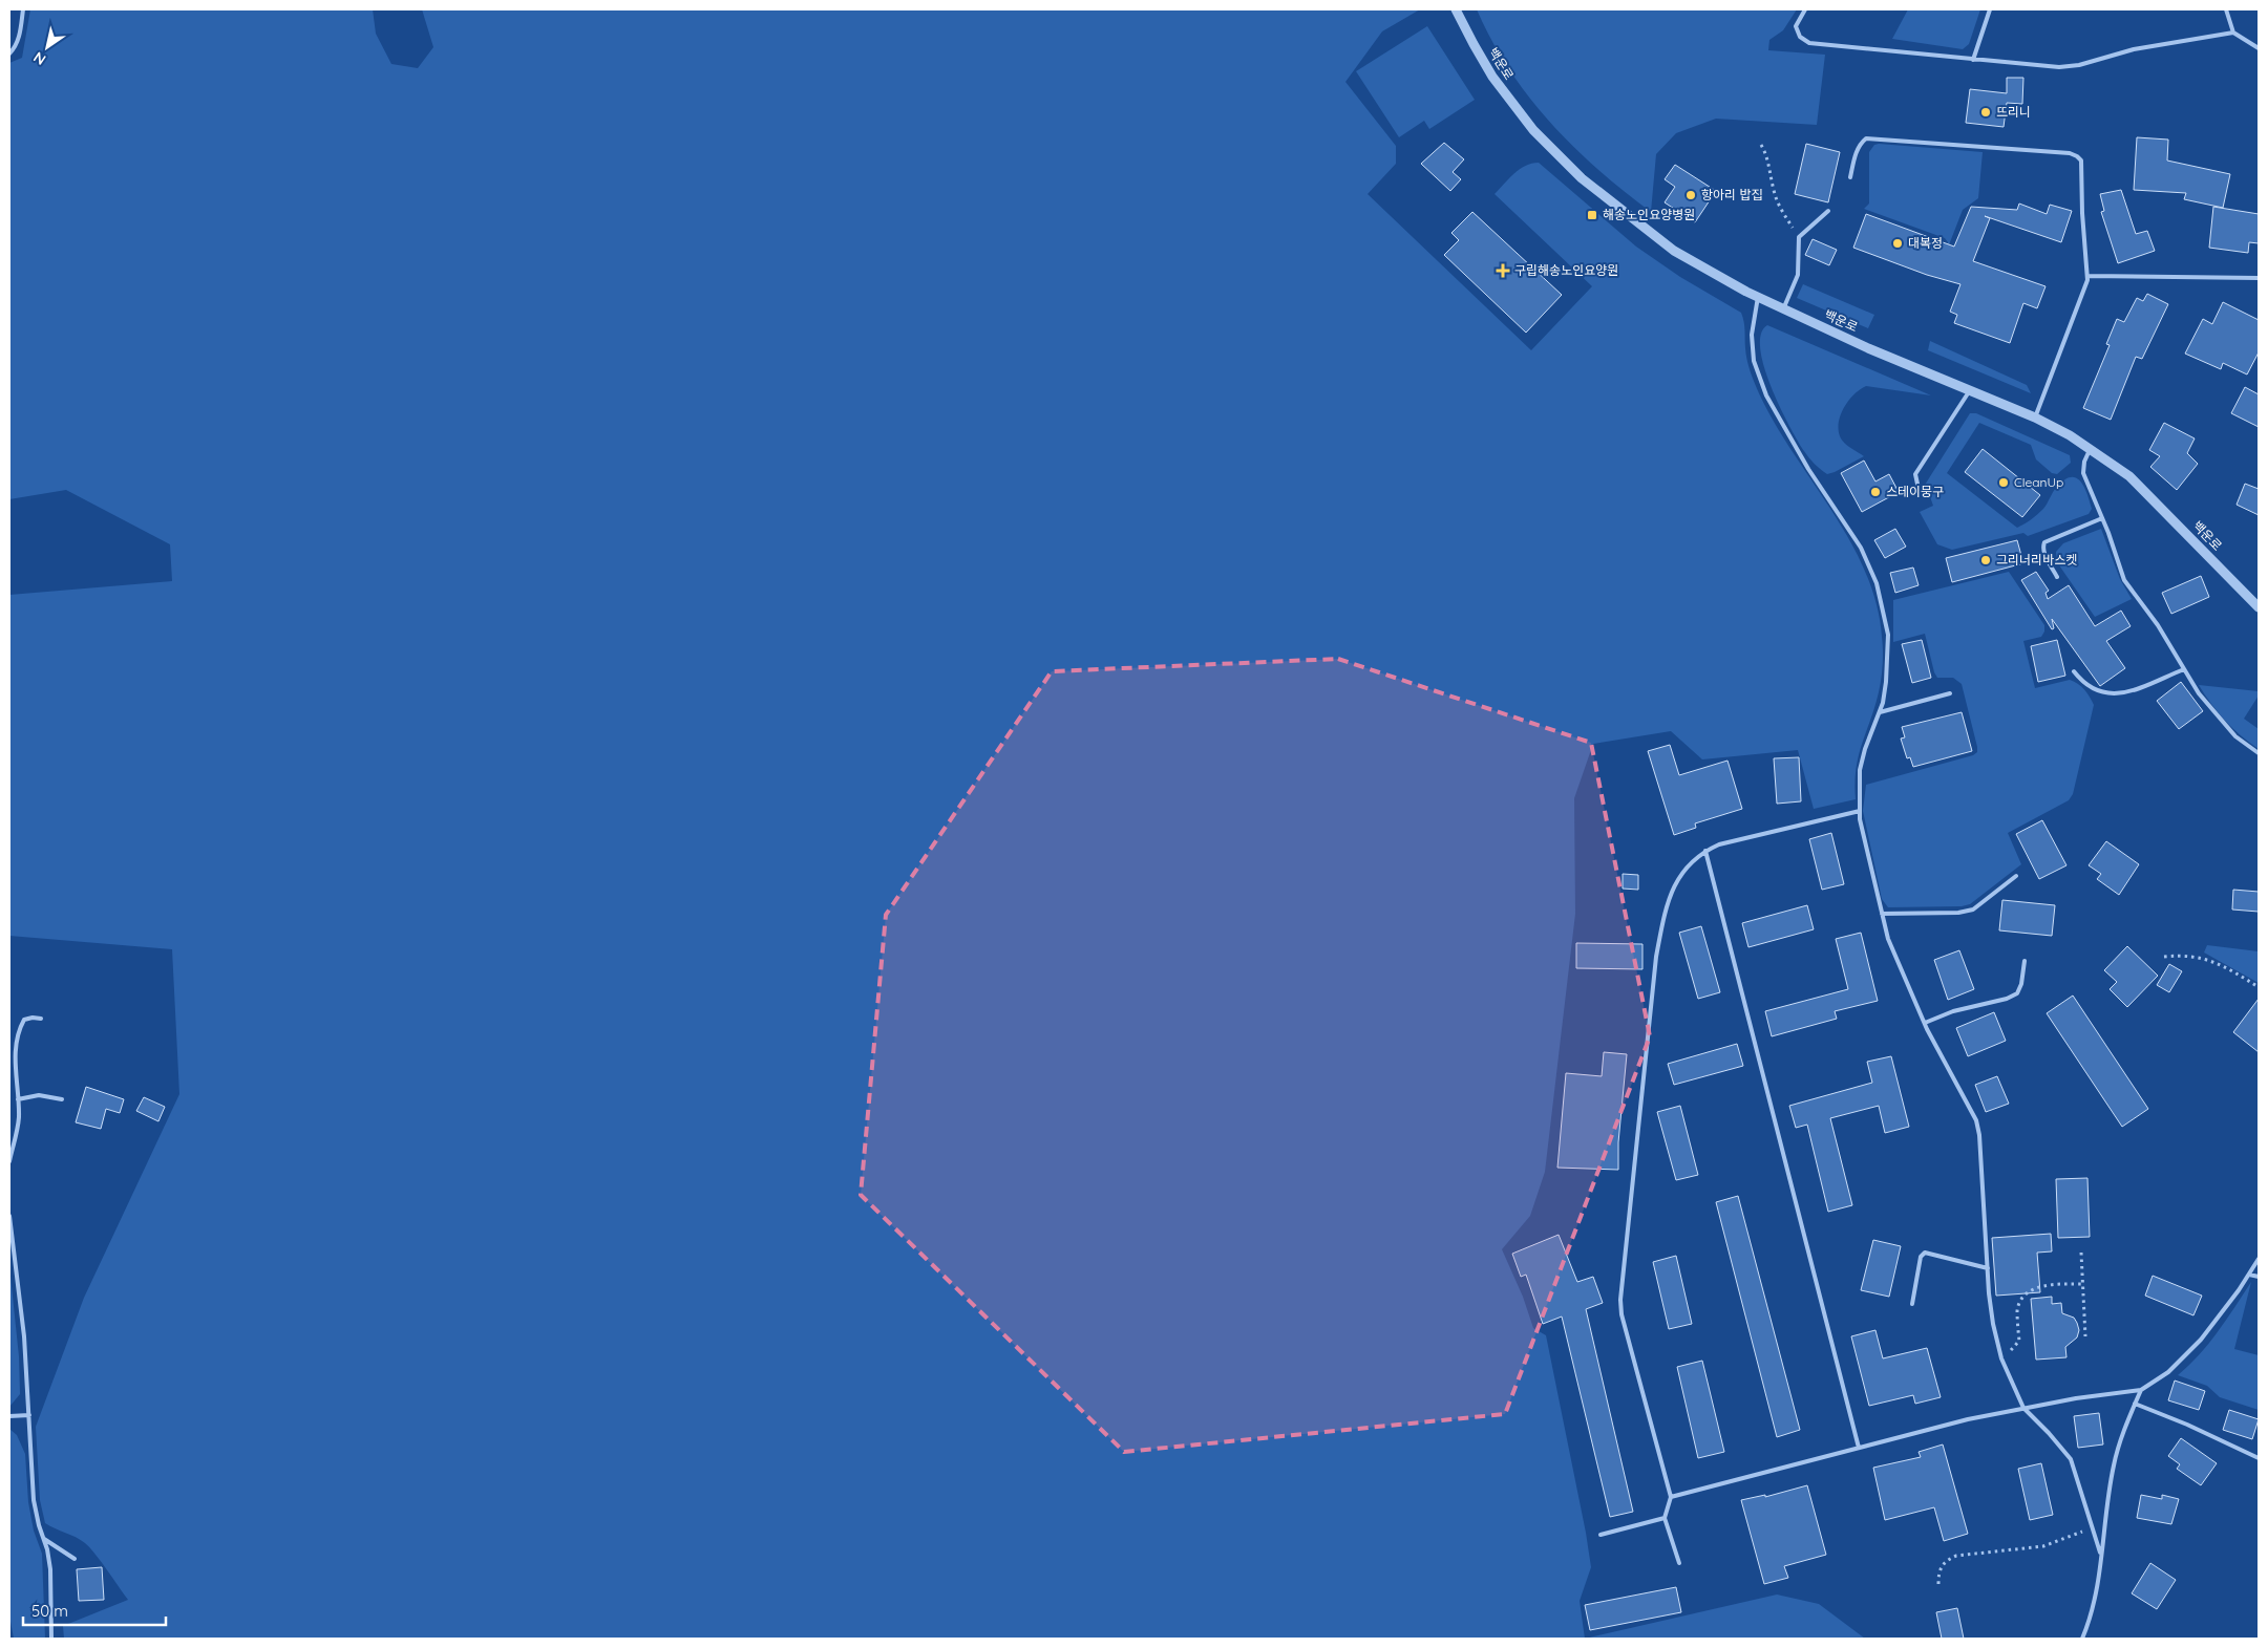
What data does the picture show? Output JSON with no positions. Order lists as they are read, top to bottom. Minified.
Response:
{"streets":{"street":["백운로"]},"places":{"other":["뜨리니","항아리 밥집","대복정","CleanUp","스테이뭉구","그리너리바스켓"],"transit":["해송노인요양병원"],"health":["구립해송노인요양원"]},"scale_bar":"50 m","north":"bottom left"}
